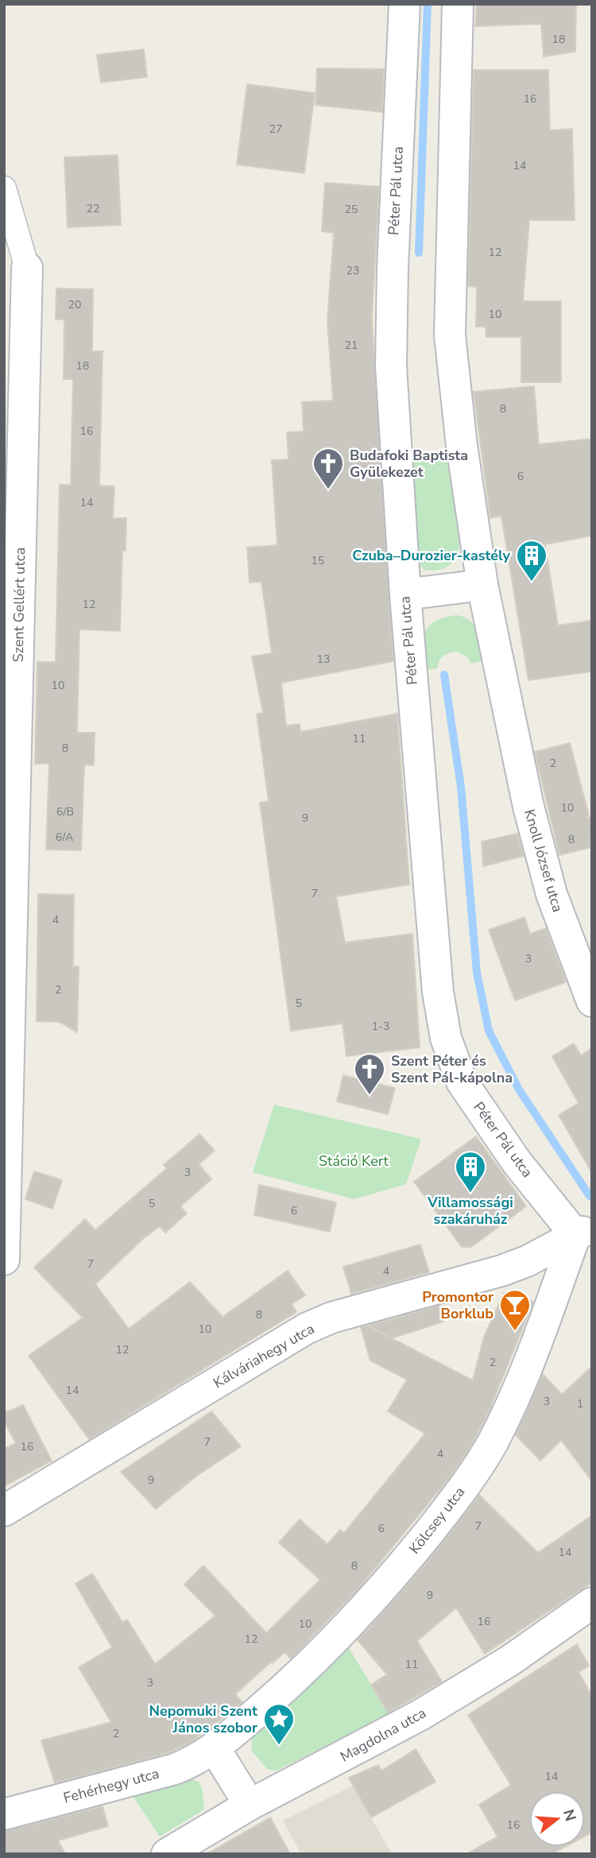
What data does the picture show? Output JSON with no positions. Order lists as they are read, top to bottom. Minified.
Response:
{"streets":{"street":["Péter Pál utca","Szent Gellért utca","Knoll József utca","Kálváriahegy utca","Kölcsey utca","Magdolna utca","Fehérhegy utca"]},"crossings":[["Péter Pál utca","Kálváriahegy utca"],["Péter Pál utca","Kölcsey utca"],["Kálváriahegy utca","Kölcsey utca"],["Kölcsey utca","Fehérhegy utca"]],"parks":["Stáció Kert"],"places":{"church":["Budafoki Baptista Gyülekezet","Szent Péter és Szent Pál-kápolna"],"building":["Czuba–Durozier-kastély","Villamossági szakáruház"],"bar":["Promontor Borklub"],"place":["Nepomuki Szent János szobor"]},"house_numbers":["18","16","27","14","22","25","12","23","20","10","21","18","8","16","6","14","15","12","13","10","11","8","2","10","6/B","9","6/A","8","7","4","3","2","5","1-3","3","5","6","7","4","8","10","12","2","14","3","1","7","16","4","9","7","6","14","8","9","16","10","12","11","3","2","14","16"],"north":"right"}
